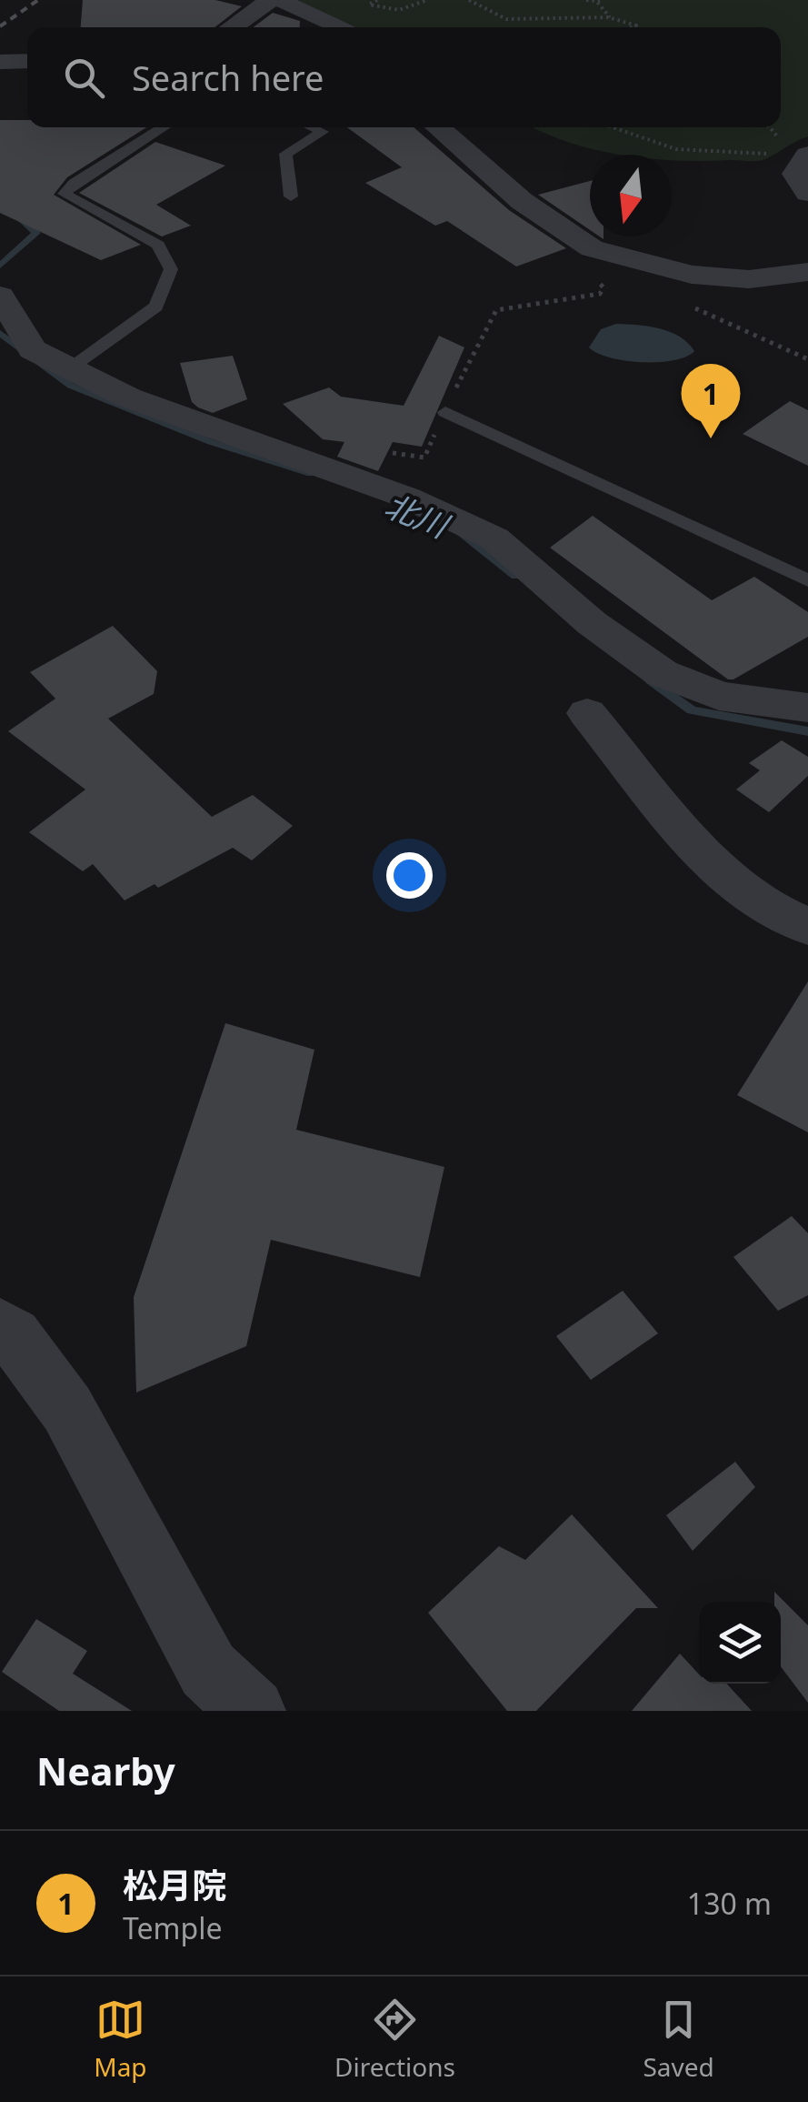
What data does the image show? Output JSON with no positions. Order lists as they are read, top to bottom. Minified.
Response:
{"water":["北川"],"north":"bottom","page":{"search":"Search here","pins":"1","heading":"Nearby","list":[{"mark":"1","name":"松月院","note":"Temple","value":"130 m"}],"nav":["Map","Directions","Saved"]}}
